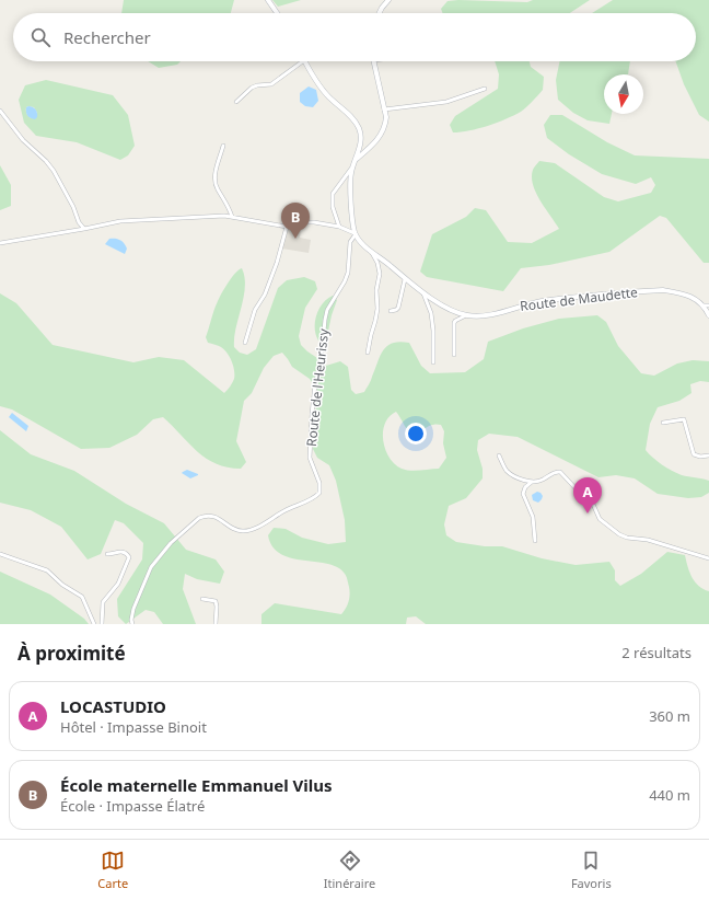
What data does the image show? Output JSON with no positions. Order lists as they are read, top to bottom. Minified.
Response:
{"streets":{"street":["Route de Maudette","Route de l'Heurissy"]},"crossings":[["Route de Maudette","Route de l'Heurissy"]],"north":"bottom","page":{"search":"Rechercher","pins":["B","A"],"heading":["À proximité","2 résultats"],"list":[{"mark":"A","name":"LOCASTUDIO","note":"Hôtel · Impasse Binoit","value":"360 m"},{"mark":"B","name":"École maternelle Emmanuel Vilus","note":"École · Impasse Élatré","value":"440 m"}],"nav":["Carte","Itinéraire","Favoris"]}}
